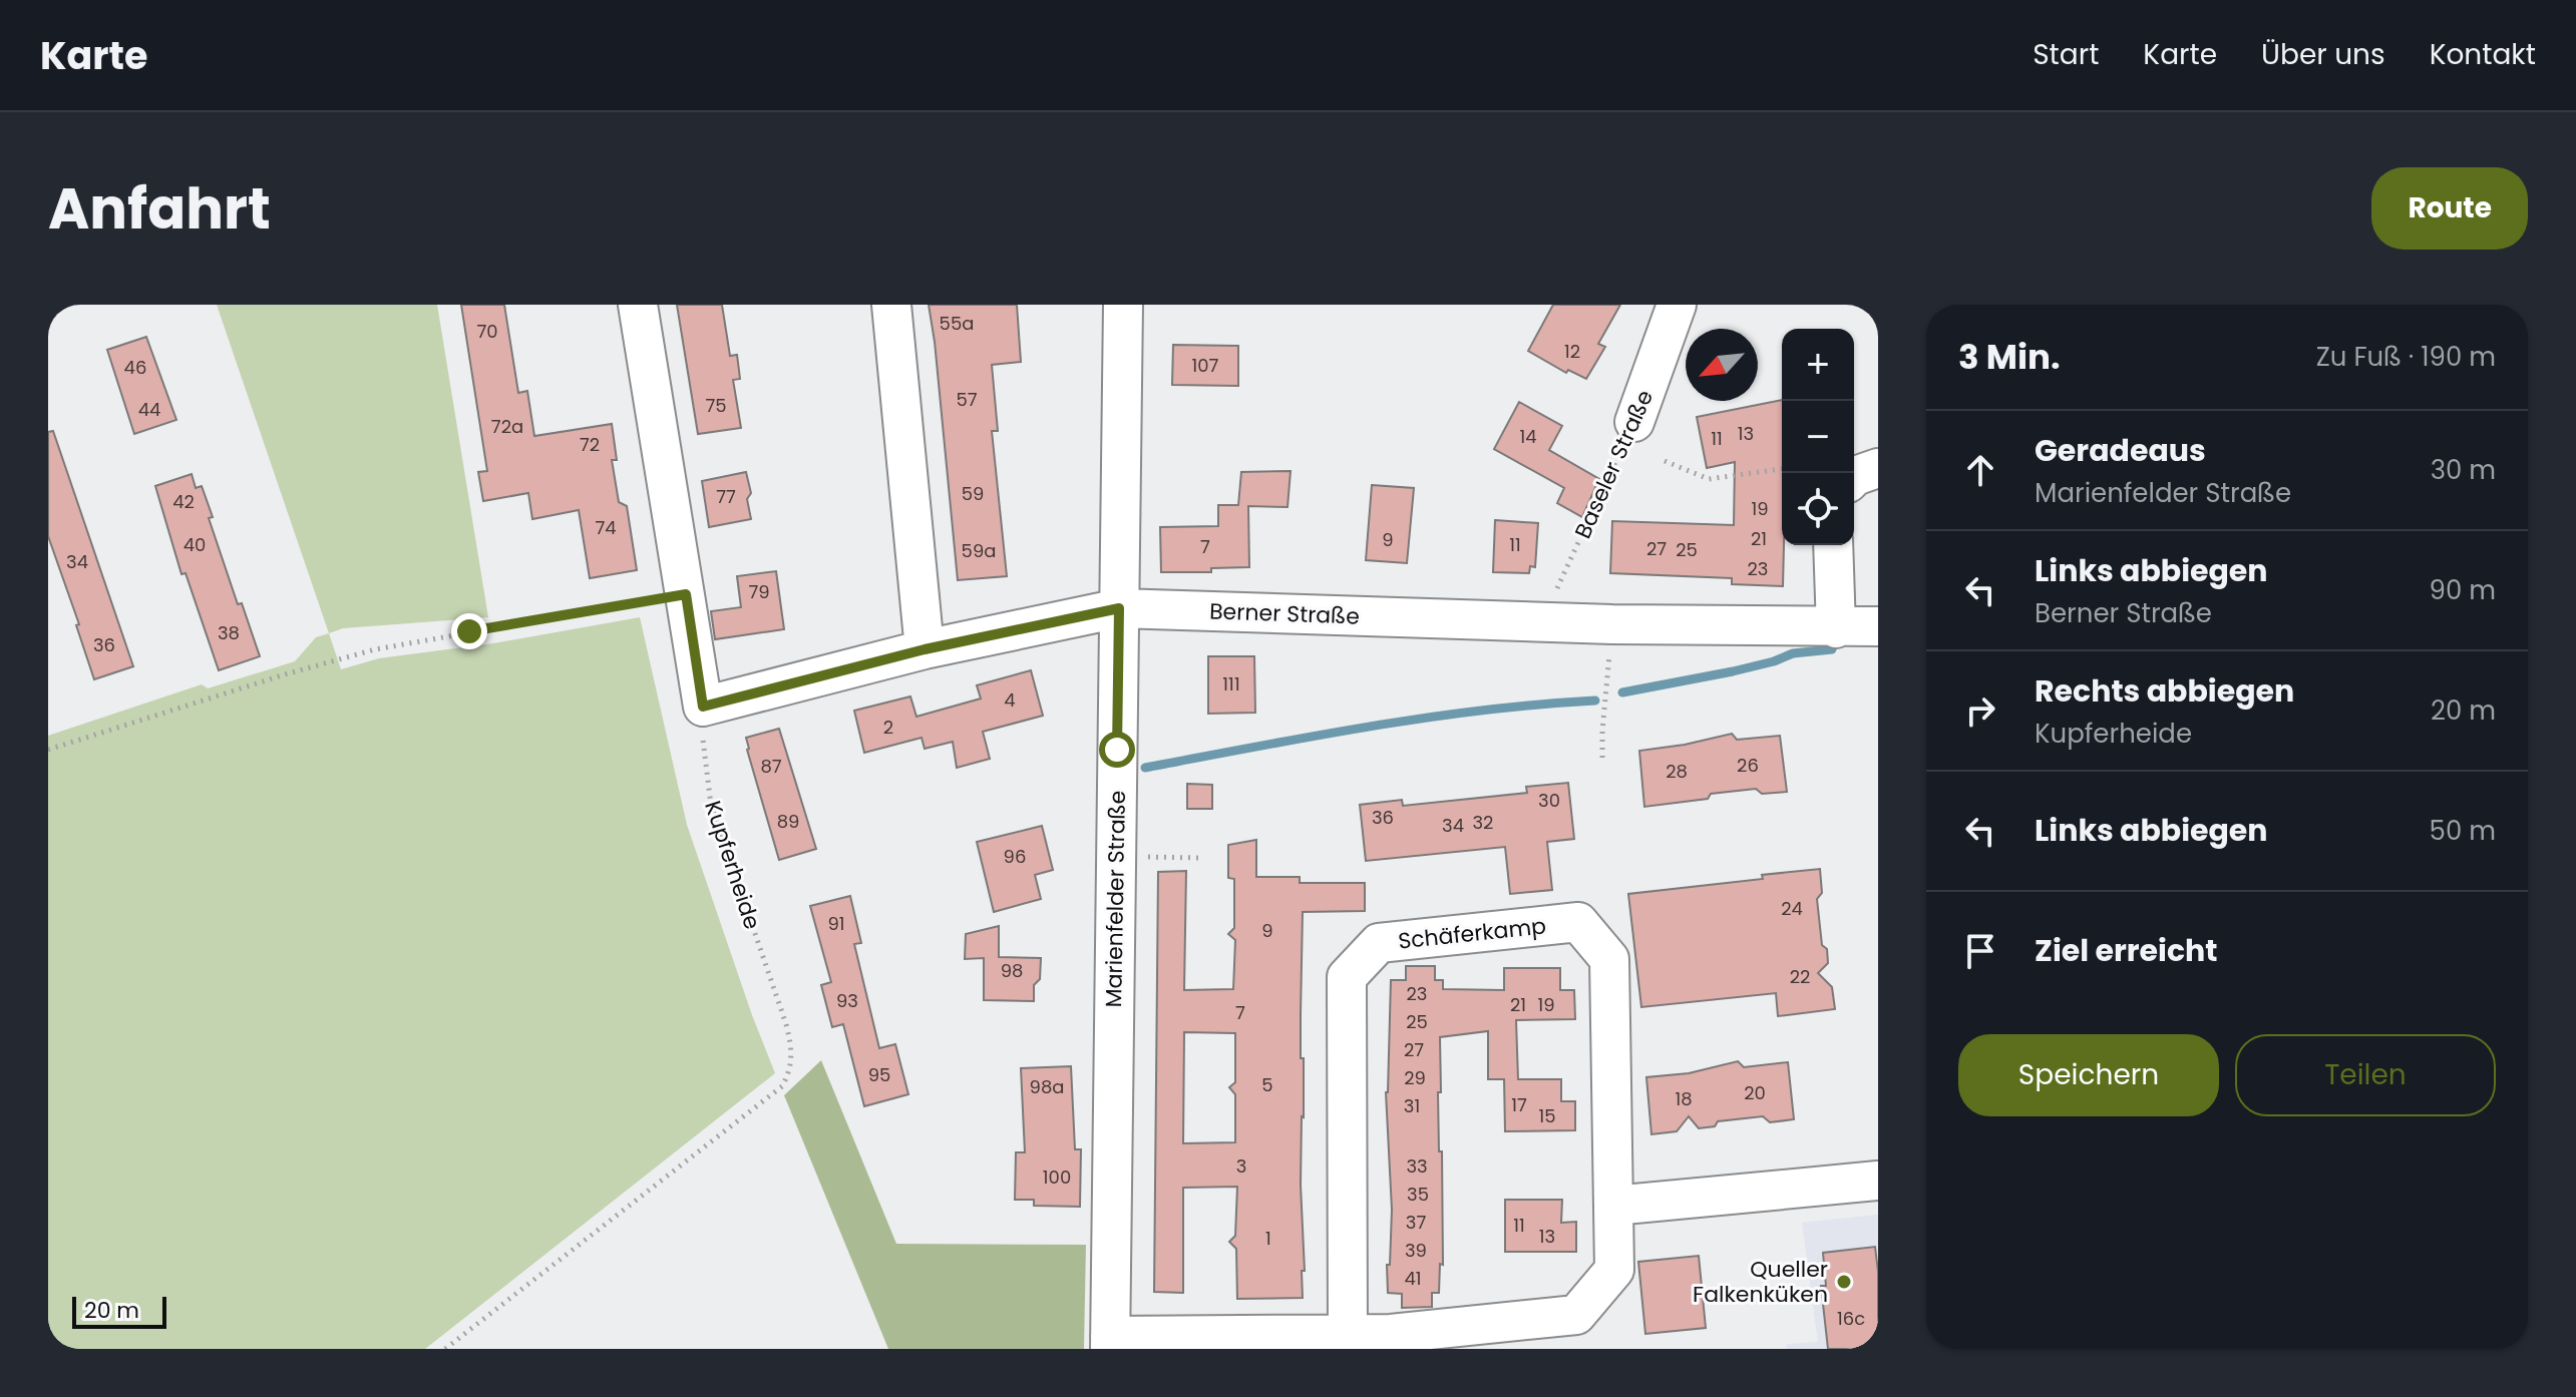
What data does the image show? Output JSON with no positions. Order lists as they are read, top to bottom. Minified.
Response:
{"streets":{"street":["Baseler Straße","Berner Straße","Marienfelder Straße","Schäferkamp"],"path":["Kupferheide"]},"crossings":[["Baseler Straße","Berner Straße"],["Berner Straße","Kupferheide"],["Berner Straße","Marienfelder Straße"],["Marienfelder Straße","Schäferkamp"]],"places":["Queller Falkenküken"],"house_numbers":["55a","70","12","107","46","57","75","44","72a","13","14","11","72","59","77","42","19","74","21","9","40","11","7","27","25","59a","34","23","79","38","36","111","4","2","26","87","28","30","36","89","32","34","96","24","91","9","98","22","23","93","21","19","7","25","27","95","29","5","98a","20","18","17","31","15","3","33","100","35","37","11","13","1","39","41","16c"],"scale_bar":"20 m","north":"bottom left","page":{"header":"Karte","nav":["Start","Karte","Über uns","Kontakt"],"title":"Anfahrt","buttons":["Route",["Speichern","Teilen"]],"heading":["3 Min.","Zu Fuß · 190 m"],"map_buttons":["+","−"],"list":[["Geradeaus","Marienfelder Straße","30 m"],["Links abbiegen","Berner Straße","90 m"],["Rechts abbiegen","Kupferheide","20 m"],["Links abbiegen","50 m"],"Ziel erreicht"],"scale":"20 m"}}
